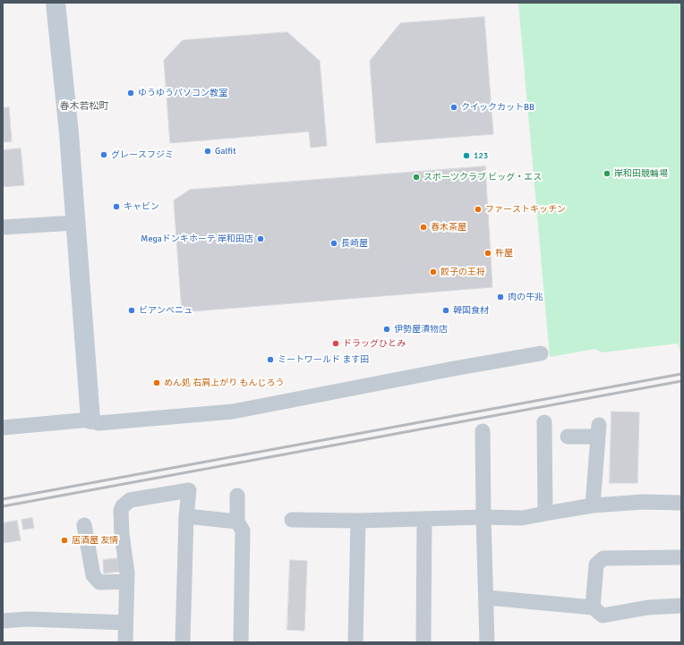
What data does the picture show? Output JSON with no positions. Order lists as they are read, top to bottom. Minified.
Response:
{"districts":["春木若松町"],"places":["ゆうゆうパソコン教室","クイックカットBB","Galfit","グレースフジミ","123","岸和田競輪場","スポーツクラブ ビッグ・エス","キャビン","ファーストキッチン","春木茶屋","Megaドンキホーテ 岸和田店","長崎屋","杵屋","餃子の王将","肉の牛兆","ビアンベニュ","韓国食材","伊勢屋漬物店","ドラッグひとみ","ミートワールド ます田","めん処 右肩上がり もんじろう","居酒屋 友情"]}
